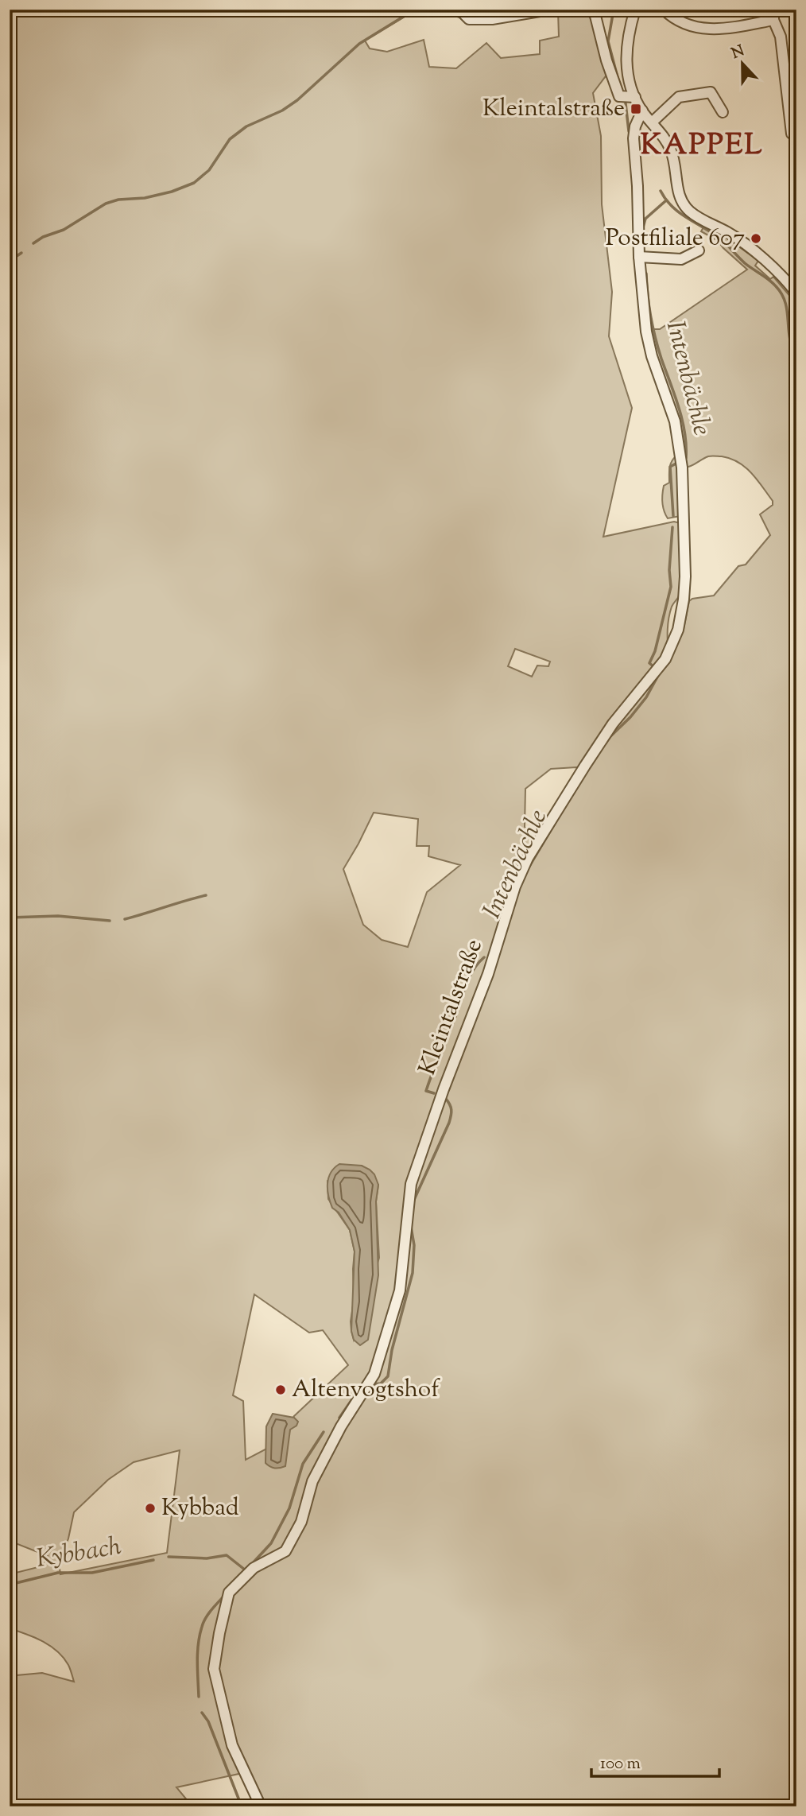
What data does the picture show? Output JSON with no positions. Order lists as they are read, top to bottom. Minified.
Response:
{"streets":{"street":["Kleintalstraße"]},"districts":["KAPPEL"],"water":["Intenbächle","Kybbach"],"places":{"transit":["Kleintalstraße"],"other":["Postfiliale 607","Altenvogtshof","Kybbad"]},"scale_bar":"100 m","north":"top"}
